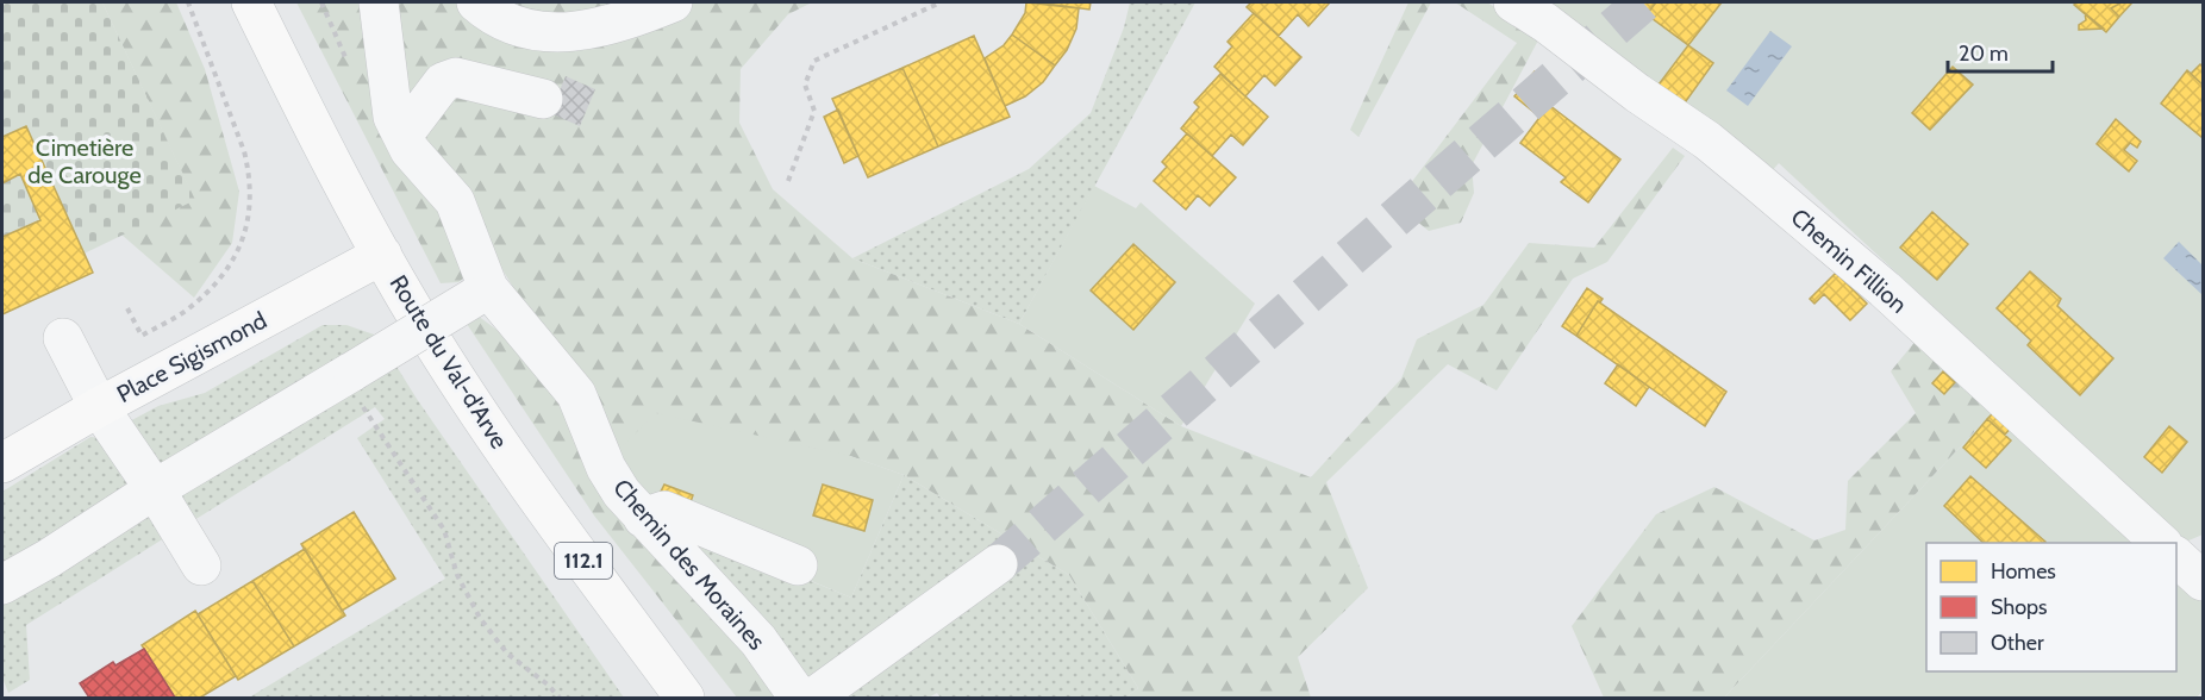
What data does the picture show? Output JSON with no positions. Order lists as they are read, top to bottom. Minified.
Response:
{"streets":{"main road":["Place Sigismond","Route du Val-d'Arve","112.1"],"street":["Chemin Fillion","Chemin des Moraines"]},"crossings":[["Place Sigismond","Route du Val-d'Arve"]],"parks":["Cimetière de Carouge"],"legend":["Homes","Shops","Other"],"scale_bar":"20 m"}
